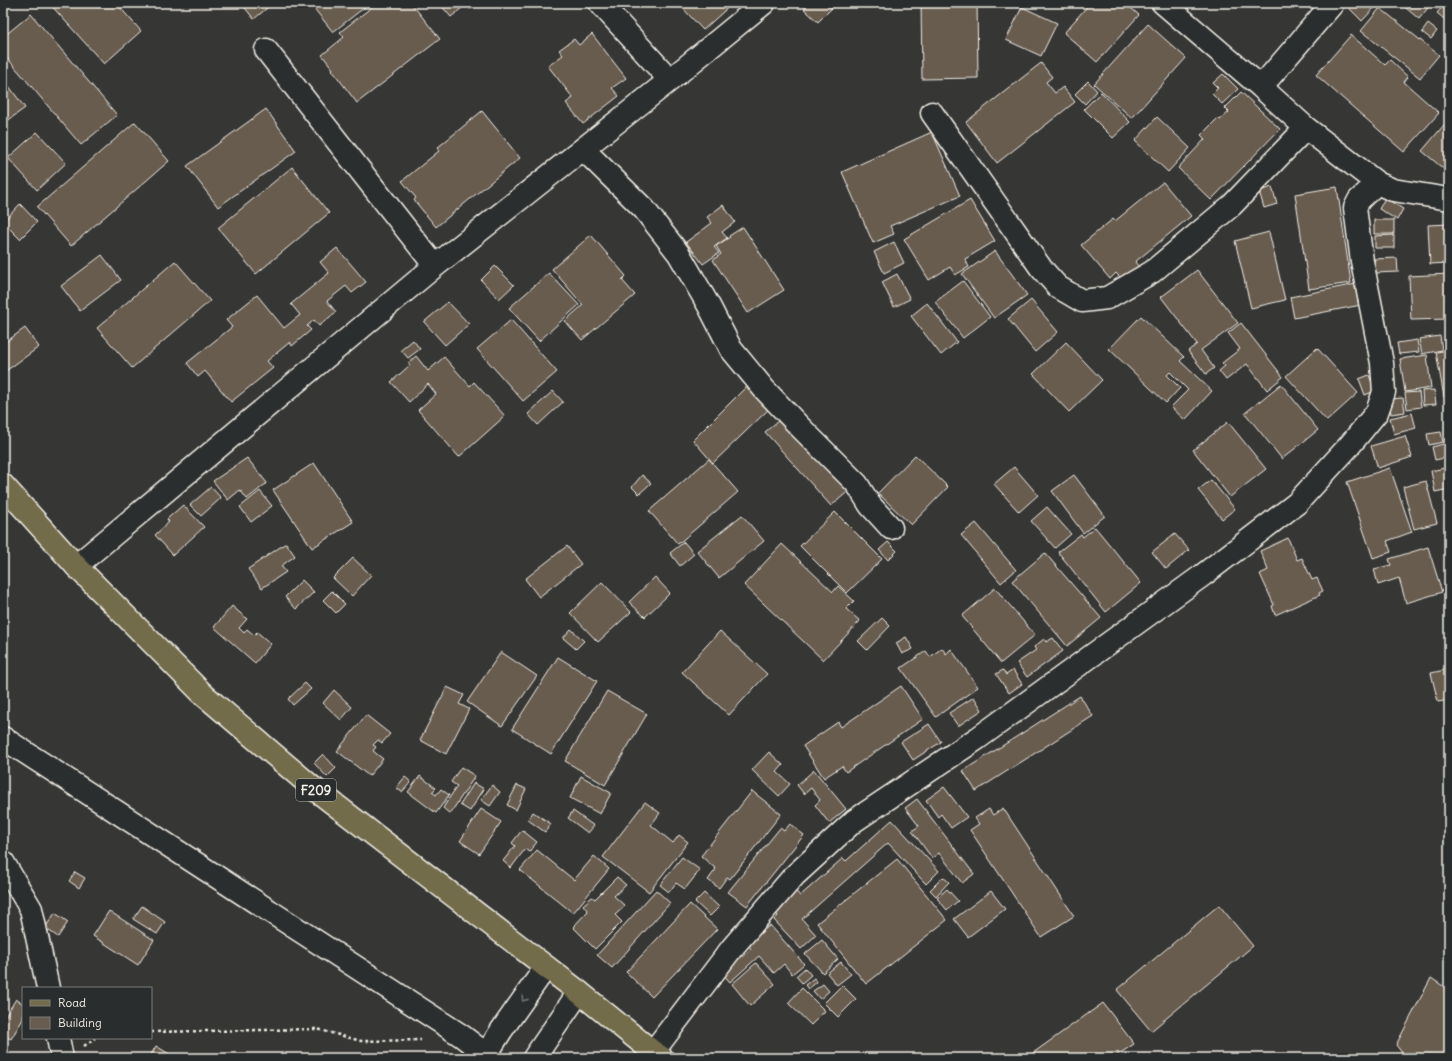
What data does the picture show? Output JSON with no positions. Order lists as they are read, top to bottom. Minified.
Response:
{"streets":{"main road":["F209"]},"legend":["Road","Building"]}
